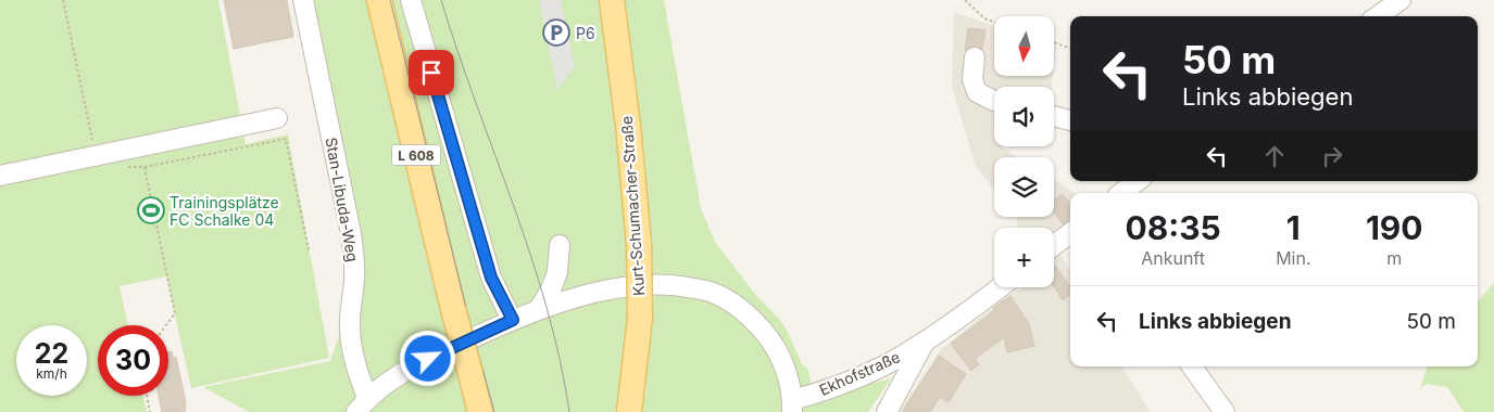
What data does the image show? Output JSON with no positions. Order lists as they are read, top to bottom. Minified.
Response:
{"streets":{"main road":["L 608","Kurt-Schumacher-Straße"],"street":["Stan-Libuda-Weg","Ekhofstraße"]},"places":{"parking":["P6"],"sports":["Trainingsplätze FC Schalke 04"]},"north":"bottom","page":{"map_buttons":"+","turn":["50 m","Links abbiegen"],"eta":["08:35","Ankunft","1","Min.","190","m"],"list":[{"name":"Links abbiegen","value":"50 m"}],"speed":"22 km/h","limit":"30"}}
